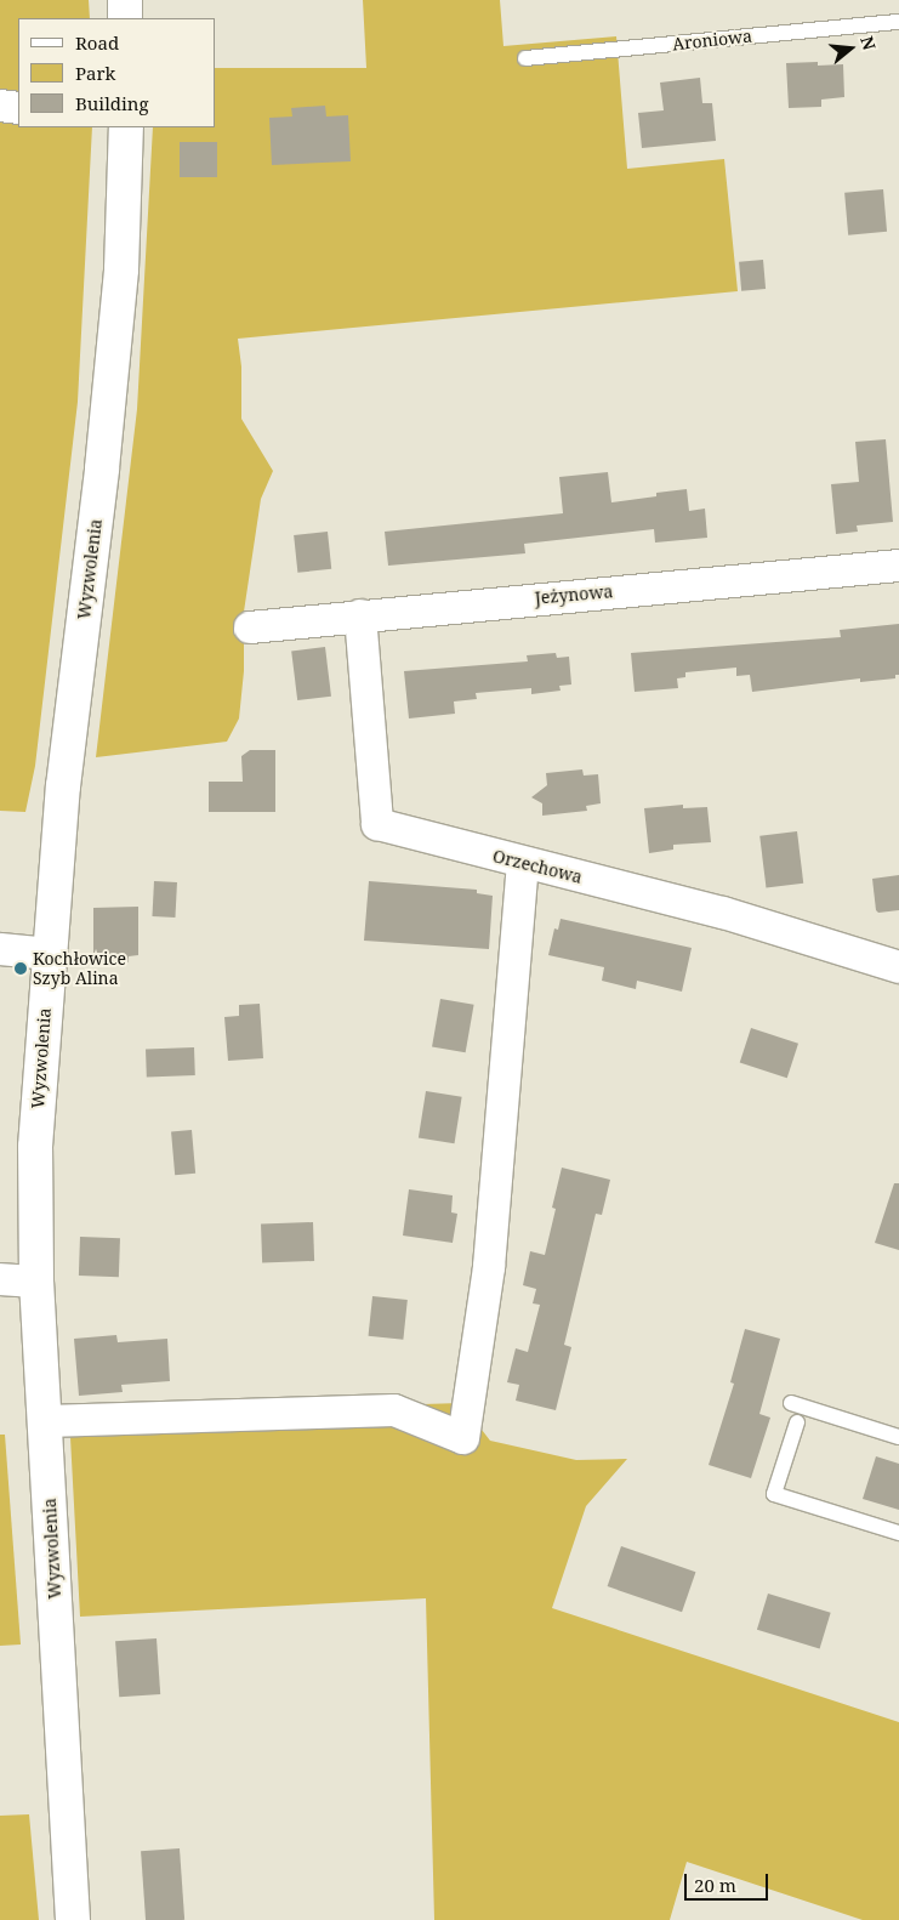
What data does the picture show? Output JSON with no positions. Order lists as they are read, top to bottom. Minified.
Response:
{"streets":{"street":["Wyzwolenia","Jeżynowa","Orzechowa"],"lane":["Aroniowa"]},"crossings":[["Jeżynowa","Orzechowa"]],"places":["Kochłowice Szyb Alina"],"legend":["Road","Park","Building"],"scale_bar":"20 m","north":"right"}
